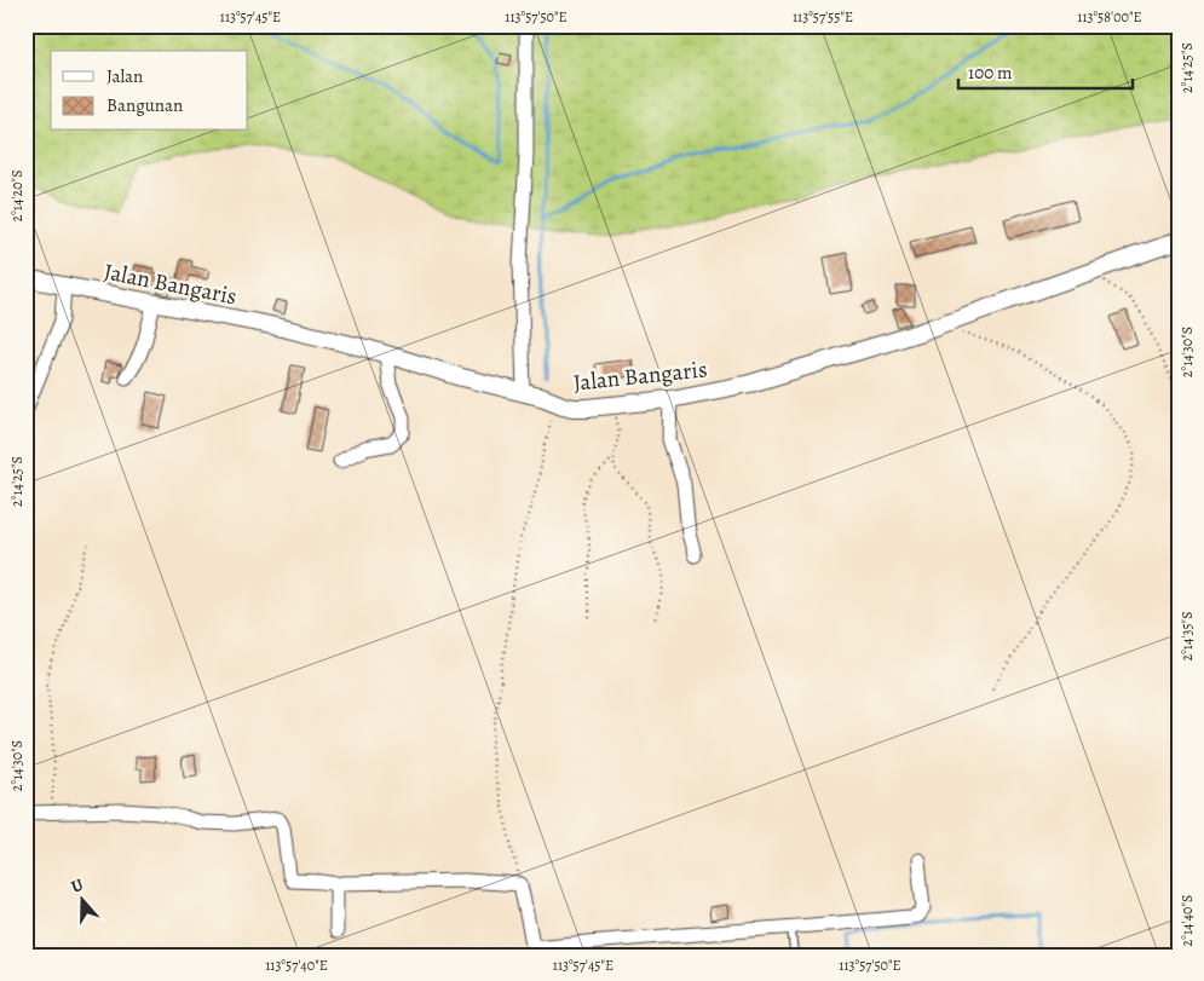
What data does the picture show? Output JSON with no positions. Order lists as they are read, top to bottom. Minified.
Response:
{"streets":{"street":["Jalan Bangaris"]},"legend":["Jalan","Bangunan"],"scale_bar":"100 m","north":"top","coordinates":["113°57'45\"E","113°57'50\"E","113°57'55\"E","113°58'00\"E","2°14'25\"S","2°14'20\"S","2°14'30\"S","2°14'35\"S","2°14'40\"S","113°57'40\"E"]}
